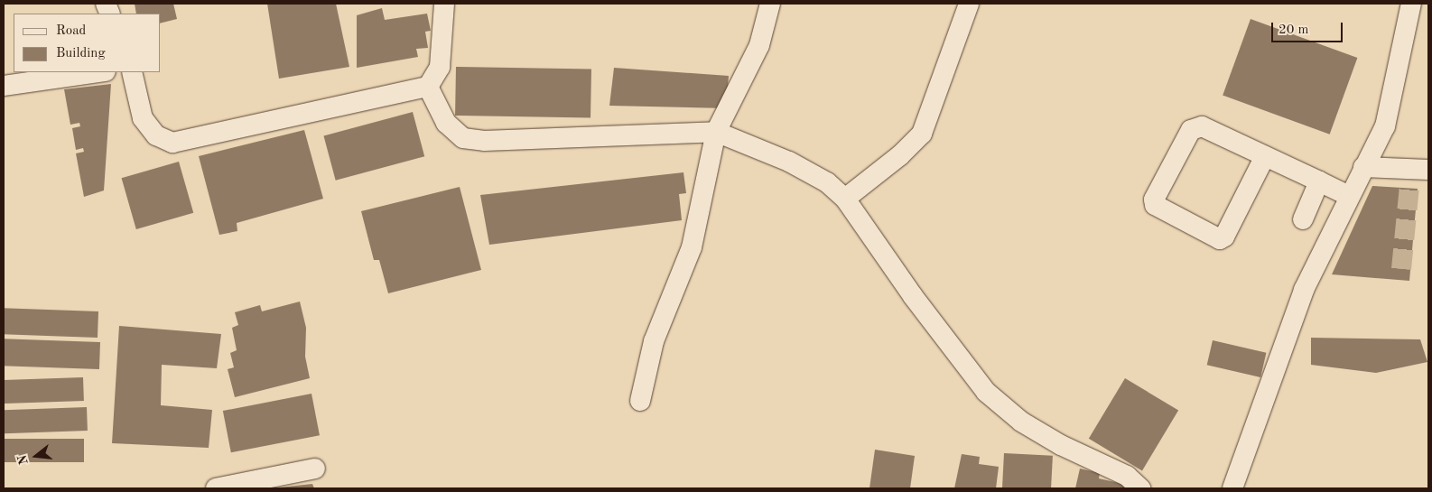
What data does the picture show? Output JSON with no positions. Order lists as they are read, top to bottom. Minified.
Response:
{"legend":["Road","Building"],"scale_bar":"20 m","north":"left"}
